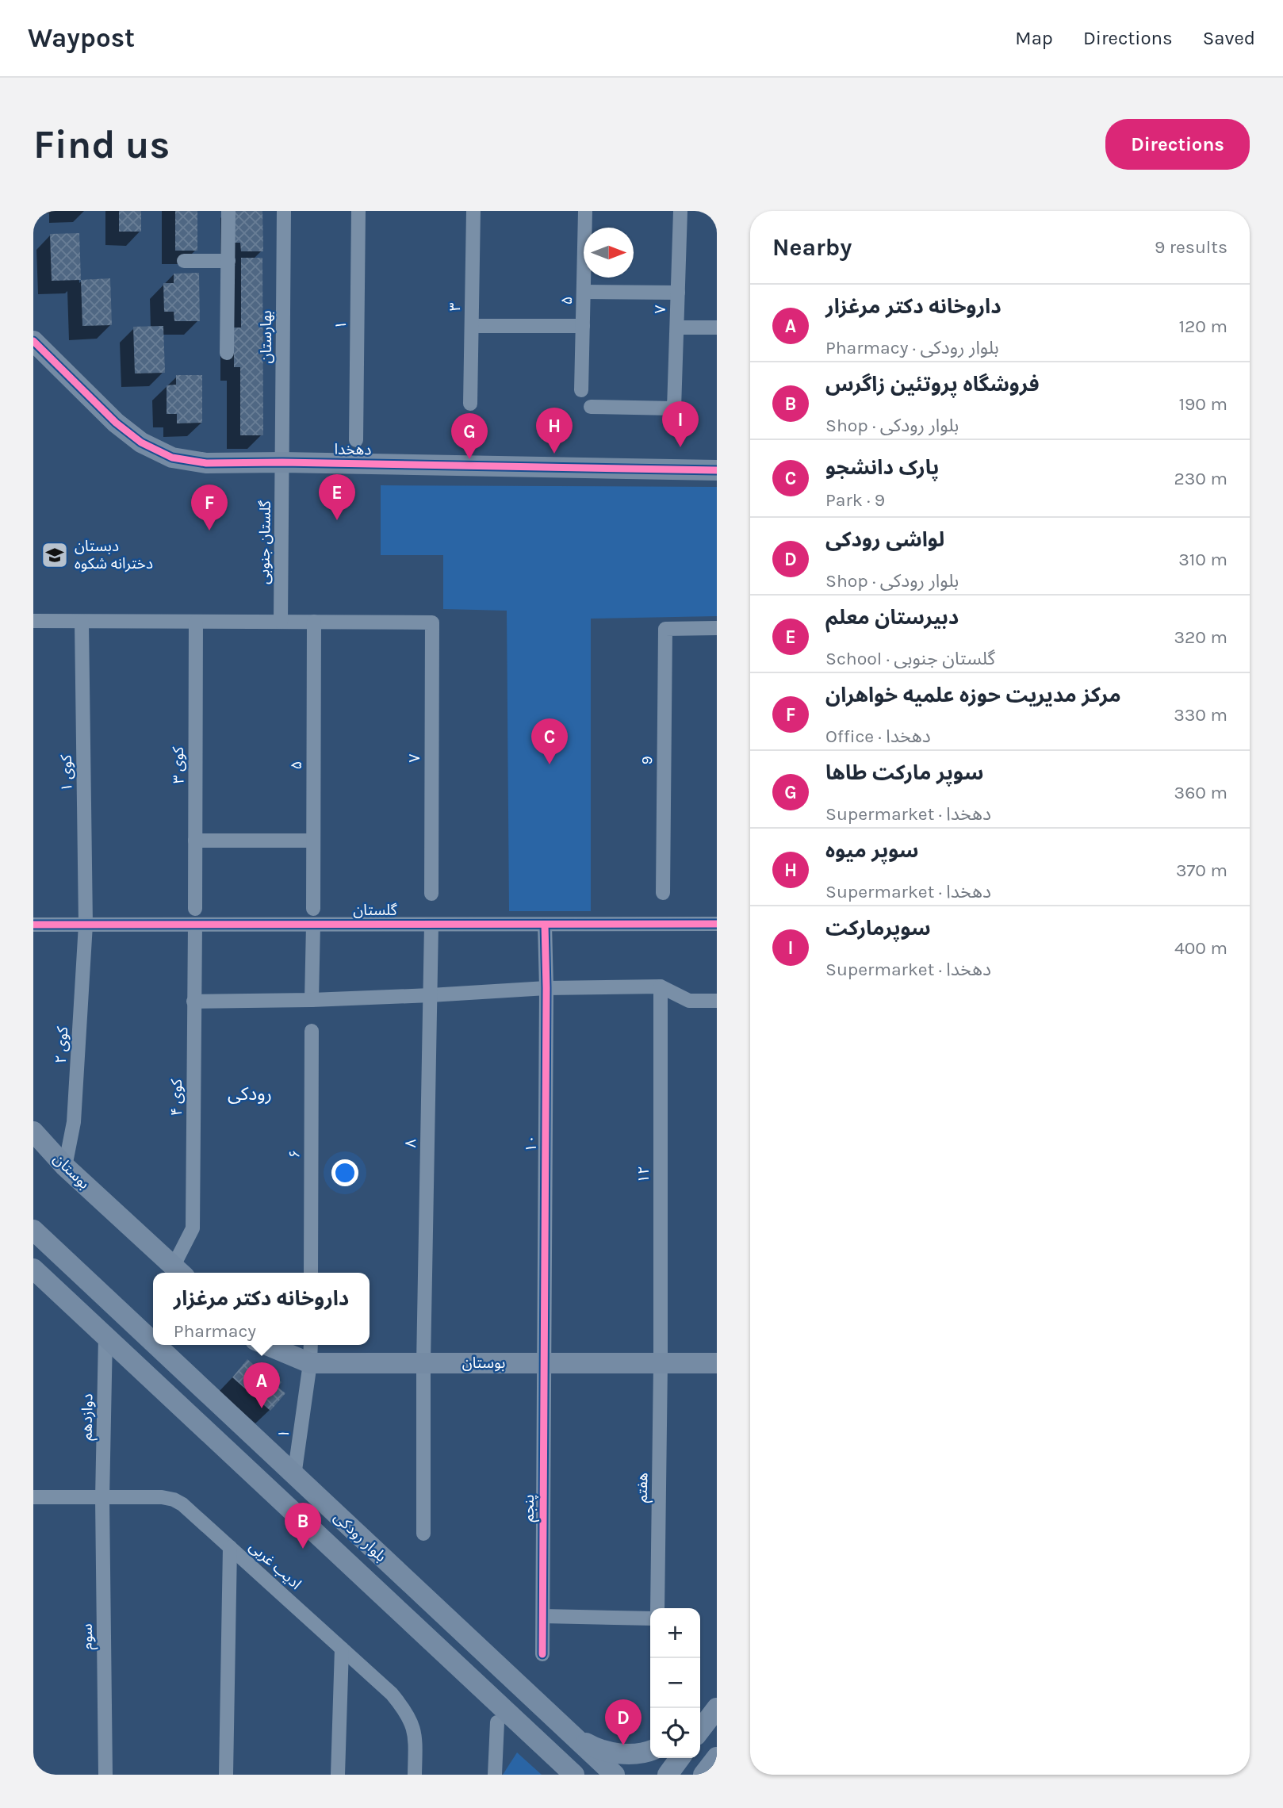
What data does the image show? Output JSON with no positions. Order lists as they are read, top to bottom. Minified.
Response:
{"streets":{"main road":["دهخدا","بوستان","بلوار رودکی"],"street":["۵","۳","۷","۱","بهارستان","گلستان جنوبی","9","کوی ۳","کوی ۱","گلستان","کوی ۲","کوی ۴","۸","۱۰","۶","۱۲","دوازدهم","هفتم","پنجم","ادیب غربی","سوم"]},"crossings":[["۵","۷"],["۱","بوستان"],["۱","بلوار رودکی"],["بهارستان","دهخدا"],["بهارستان","گلستان جنوبی"],["دهخدا","گلستان جنوبی"],["کوی ۱","گلستان"],["کوی ۱","کوی ۲"],["گلستان","کوی ۲"],["گلستان","کوی ۴"],["گلستان","۸"],["گلستان","۱۰"],["کوی ۲","بوستان"],["کوی ۴","بوستان"],["۸","بوستان"],["۱۰","بوستان"],["۱۰","پنجم"],["بوستان","۱۲"],["بوستان","هفتم"],["بوستان","پنجم"],["۱۲","هفتم"],["دوازدهم","بلوار رودکی"],["دوازدهم","ادیب غربی"],["دوازدهم","سوم"],["ادیب غربی","سوم"]],"districts":["رودکی"],"places":{"school or university":["دبستان دخترانه شکوه"]},"north":"right","page":{"header":"Waypost","nav":["Map","Directions","Saved"],"buttons":"Directions","title":"Find us","heading":["Nearby","9 results"],"list":[{"mark":"A","name":"داروخانه دکتر مرغزار","note":"Pharmacy · بلوار رودکی","value":"120 m"},{"mark":"B","name":"فروشگاه پروتئین زاگرس","note":"Shop · بلوار رودکی","value":"190 m"},{"mark":"C","name":"پارک دانشجو","note":"Park · 9","value":"230 m"},{"mark":"D","name":"لواشی رودکی","note":"Shop · بلوار رودکی","value":"310 m"},{"mark":"E","name":"دبیرستان معلم","note":"School · گلستان جنوبی","value":"320 m"},{"mark":"F","name":"مرکز مدیریت حوزه علمیه خواهران","note":"Office · دهخدا","value":"330 m"},{"mark":"G","name":"سوپر مارکت طاها","note":"Supermarket · دهخدا","value":"360 m"},{"mark":"H","name":"سوپر میوه","note":"Supermarket · دهخدا","value":"370 m"},{"mark":"I","name":"سوپرمارکت","note":"Supermarket · دهخدا","value":"400 m"}],"pins":["I","H","G","E","F","C","A","B","D"],"popup":["داروخانه دکتر مرغزار","Pharmacy"],"map_buttons":["+","−"]}}
